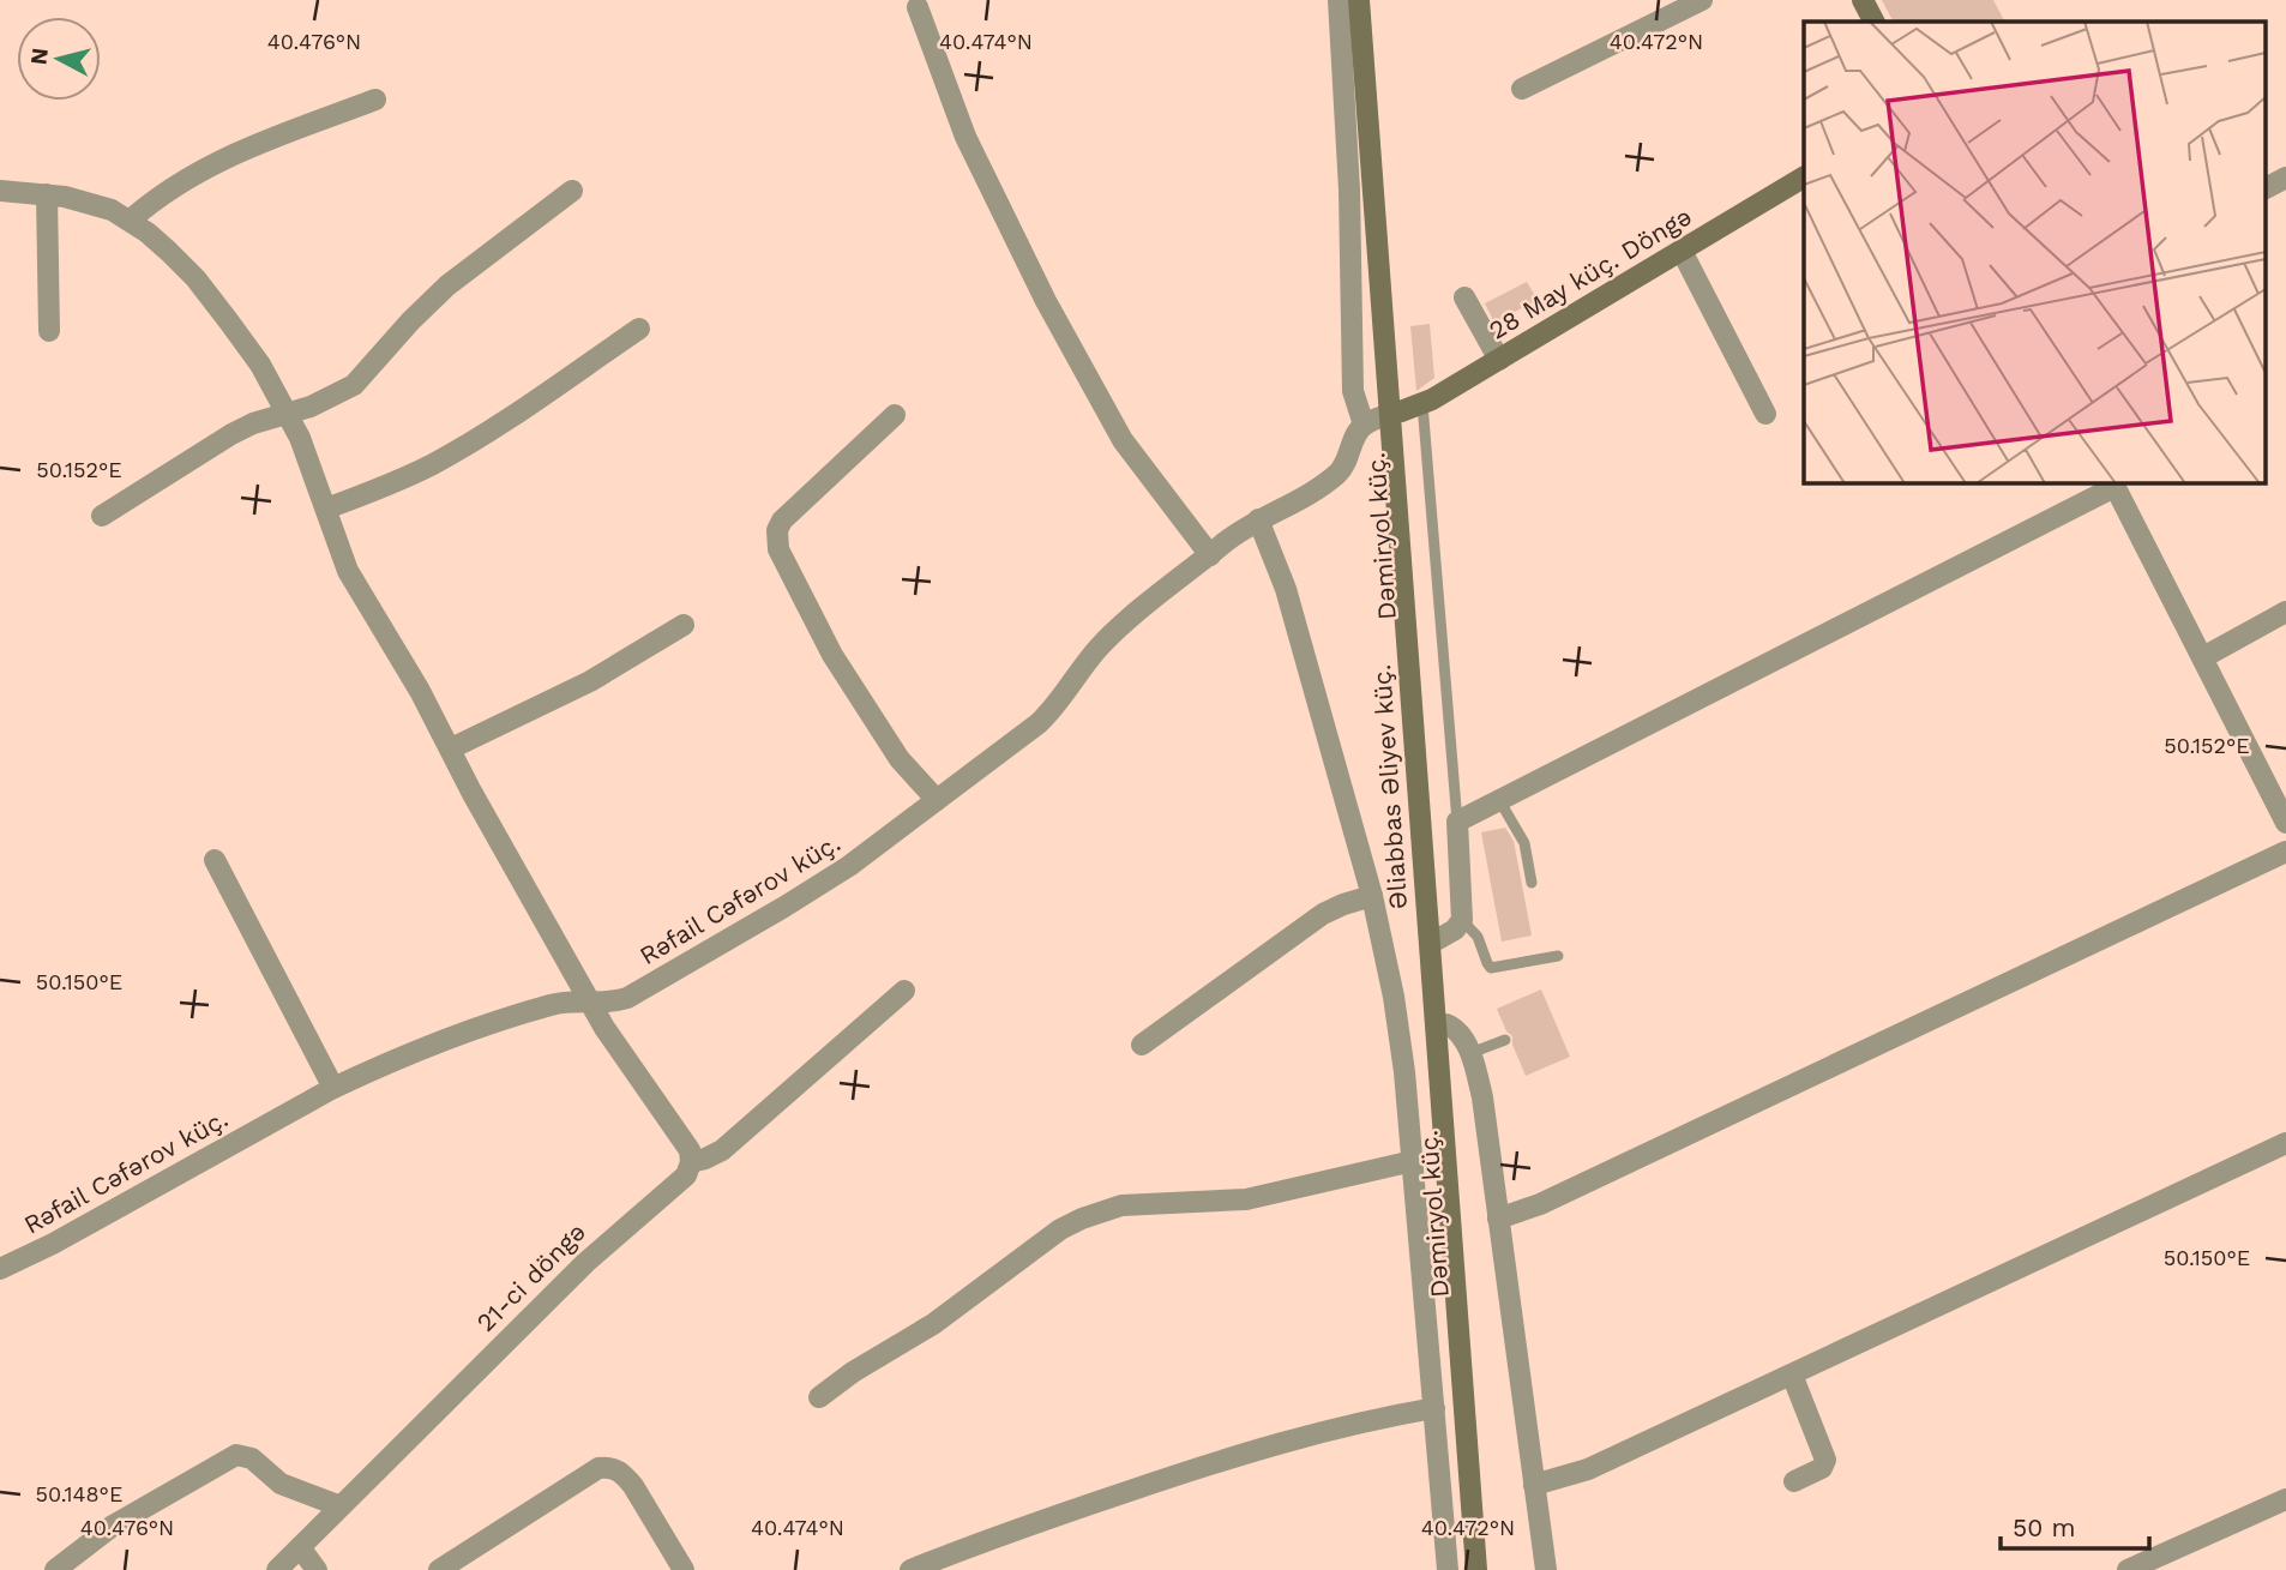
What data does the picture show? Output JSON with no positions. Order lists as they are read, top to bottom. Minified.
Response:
{"streets":{"main road":["28 May küç. Döngə","Dəmiryol küç.","Əliabbas Əliyev küç."],"street":["Rəfail Cəfərov küç.","21-ci döngə"]},"crossings":[["28 May küç. Döngə","Dəmiryol küç."],["28 May küç. Döngə","Əliabbas Əliyev küç."],["Dəmiryol küç.","Əliabbas Əliyev küç."]],"scale_bar":"50 m","north":"left","coordinates":["40.476°N","40.474°N","40.472°N","50.152°E","50.150°E","50.148°E"]}
